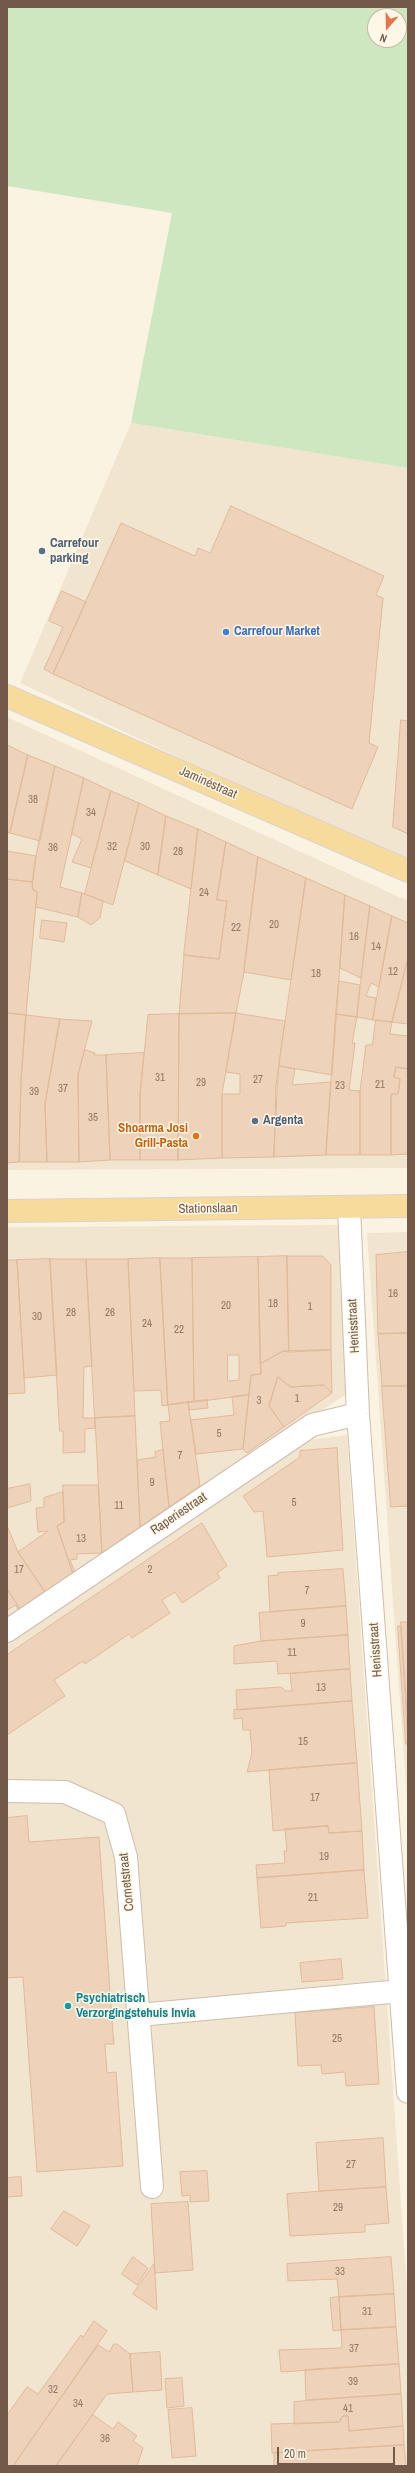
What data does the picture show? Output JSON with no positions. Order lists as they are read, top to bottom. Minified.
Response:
{"streets":{"main road":["Jaminéstraat","Stationslaan"],"street":["Henisstraat","Raperiestraat","Cornetstraat"]},"crossings":[["Stationslaan","Henisstraat"],["Henisstraat","Raperiestraat"]],"places":["Carrefour parking","Carrefour Market","Argenta","Shoarma Josi Grill-Pasta","Psychiatrisch Verzorgingstehuis Invia"],"house_numbers":["38","34","32","30","36","28","24","20","22","16","14","12","18","31","27","29","21","23","37","39","35","16","18","20","1","28","26","30","24","22","1","3","5","7","9","5","11","13","17","2","7","9","11","13","15","17","19","21","25","27","29","33","31","37","39","32","34","41","36"],"scale_bar":"20 m","north":"bottom"}
